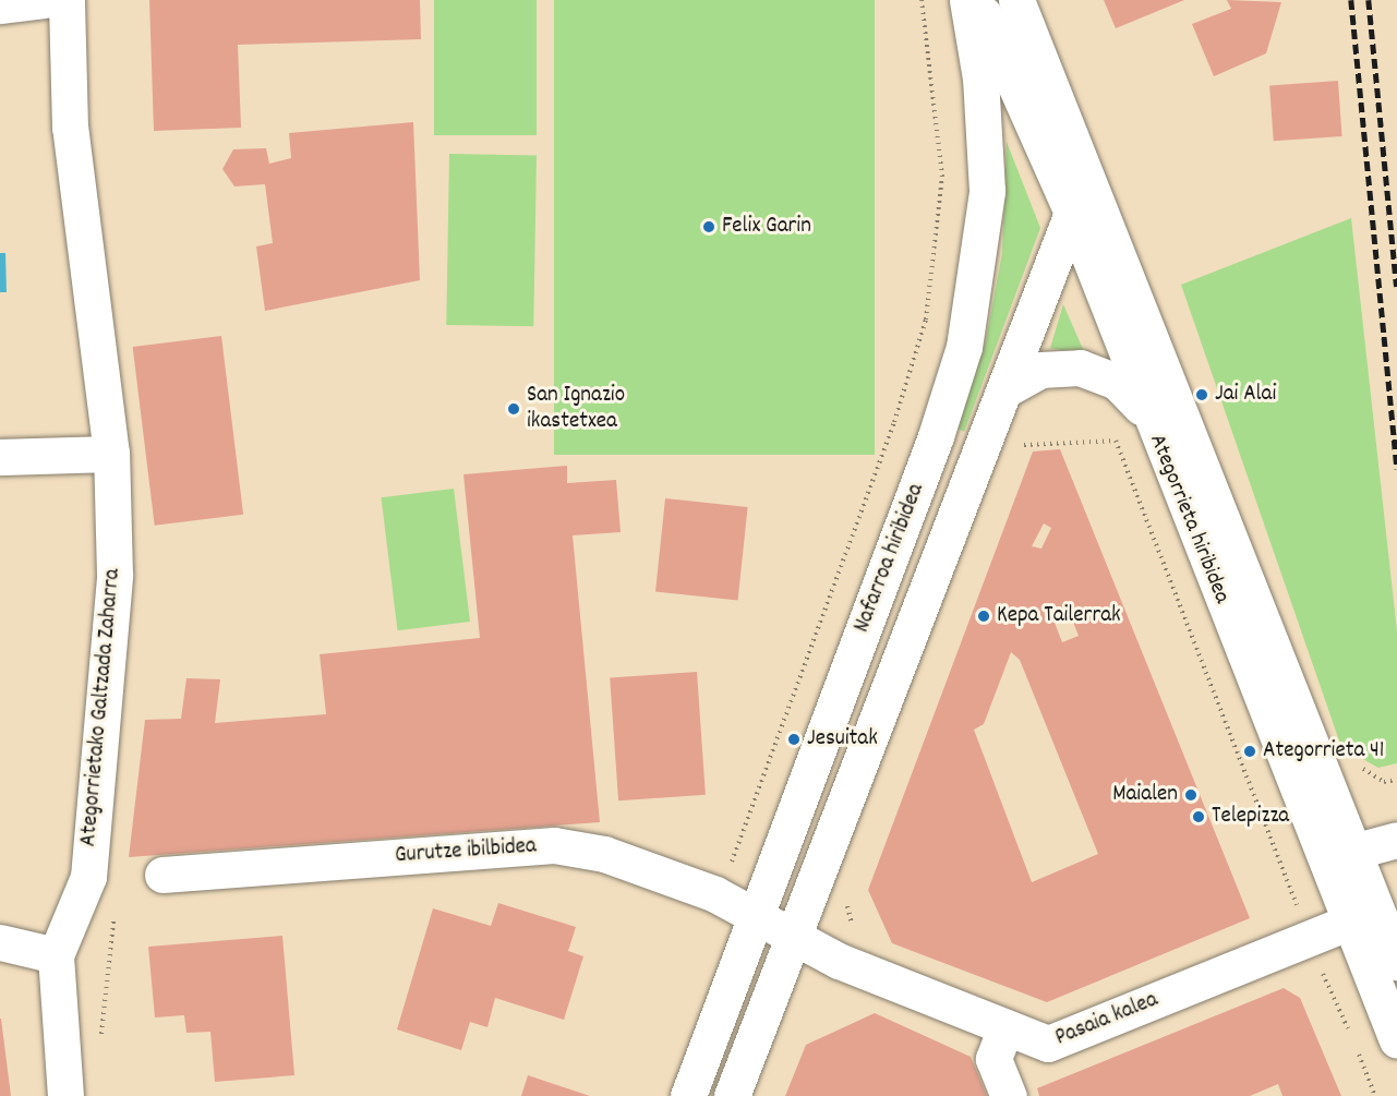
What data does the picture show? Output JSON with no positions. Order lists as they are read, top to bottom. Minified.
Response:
{"streets":{"main road":["Ategorrieta hiribidea","Nafarroa hiribidea","Ategorrietako Galtzada Zaharra","Gurutze ibilbidea","Pasaia kalea"]},"crossings":[["Ategorrieta hiribidea","Nafarroa hiribidea"],["Ategorrieta hiribidea","Pasaia kalea"],["Nafarroa hiribidea","Gurutze ibilbidea"],["Nafarroa hiribidea","Pasaia kalea"],["Gurutze ibilbidea","Pasaia kalea"]],"places":["Felix Garin","Jai Alai","San Ignazio ikastetxea","Kepa Tailerrak","Jesuitak","Ategorrieta 41","Maialen","Telepizza"]}
